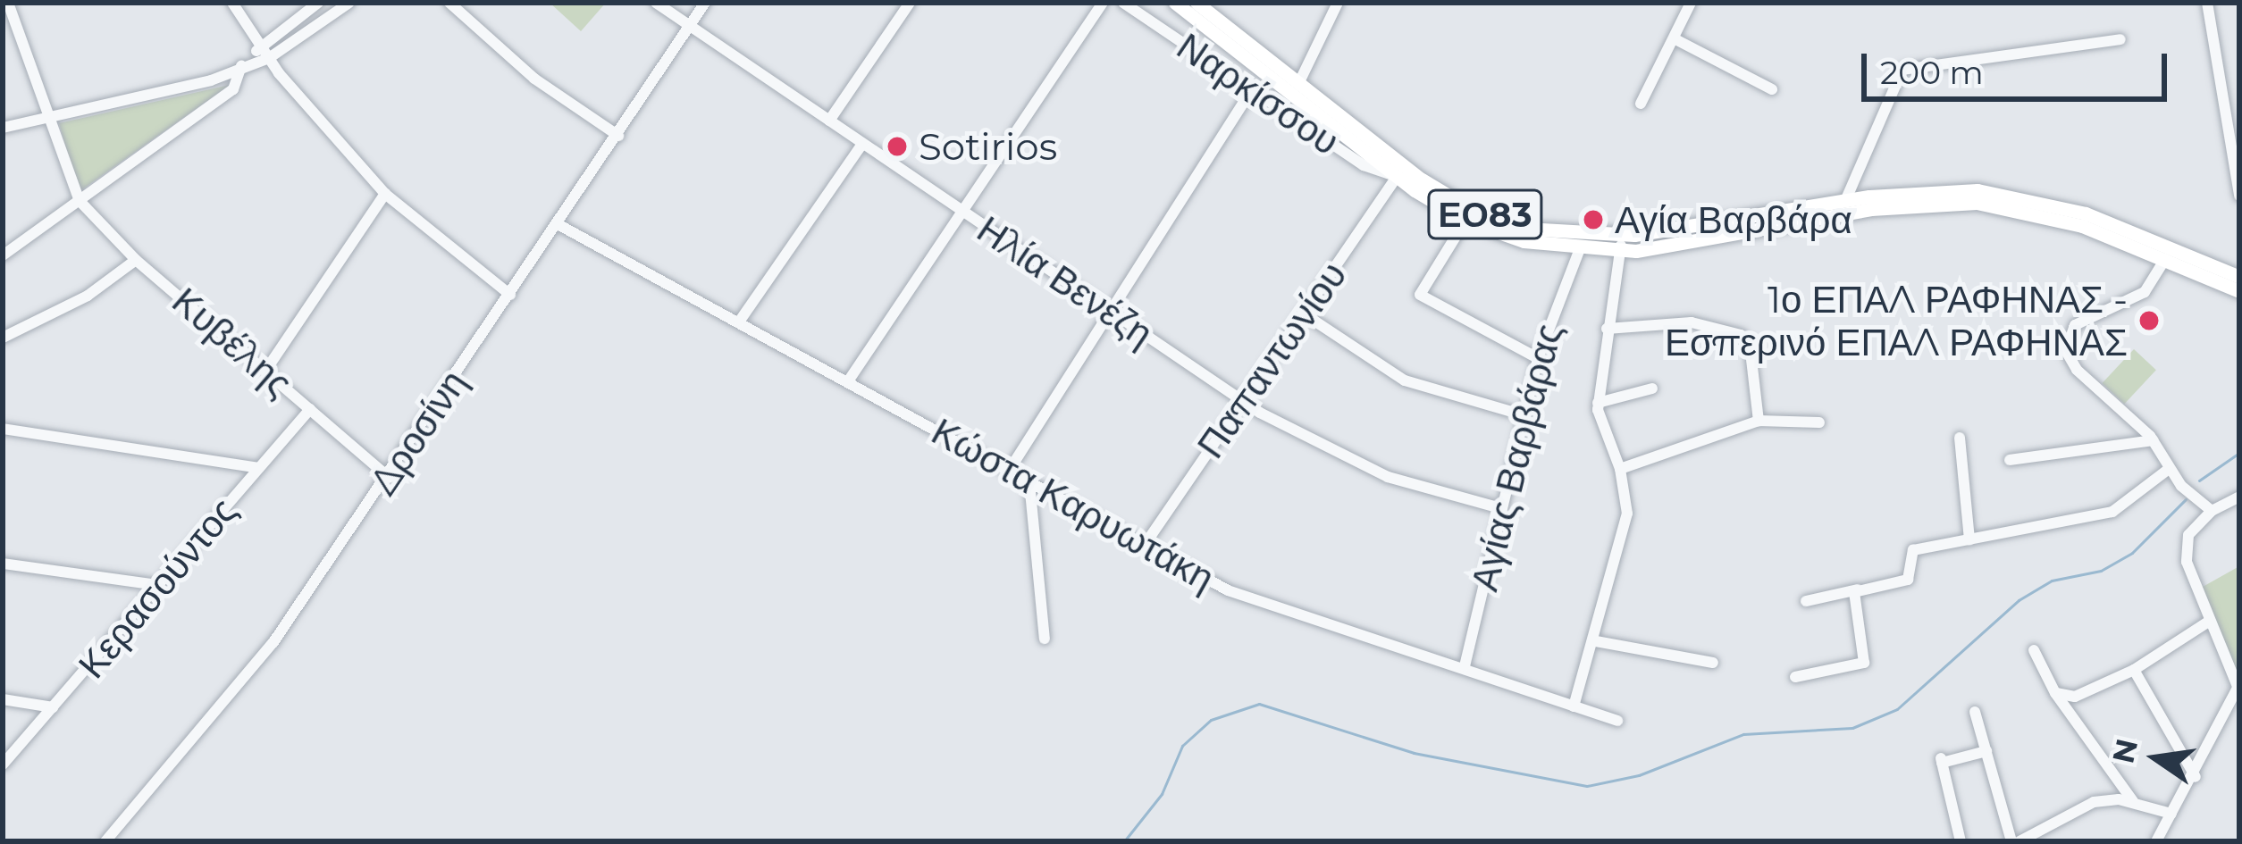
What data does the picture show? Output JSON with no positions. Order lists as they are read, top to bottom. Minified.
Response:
{"streets":{"main road":["ΕΟ83"],"street":["Ναρκίσσου","Ηλία Βενέζη","Κυβέλης","Παπαντωνίου","Δροσίνη","Αγίας Βαρβάρας","Κώστα Καρυωτάκη","Κερασούντος"]},"crossings":[["Ναρκίσσου","ΕΟ83"],["Ναρκίσσου","Παπαντωνίου"],["ΕΟ83","Παπαντωνίου"],["ΕΟ83","Αγίας Βαρβάρας"],["Ηλία Βενέζη","Παπαντωνίου"],["Ηλία Βενέζη","Δροσίνη"],["Ηλία Βενέζη","Αγίας Βαρβάρας"],["Κυβέλης","Δροσίνη"],["Κυβέλης","Κερασούντος"],["Παπαντωνίου","Κώστα Καρυωτάκη"],["Δροσίνη","Κώστα Καρυωτάκη"],["Αγίας Βαρβάρας","Κώστα Καρυωτάκη"]],"places":["Sotirios","Αγία Βαρβάρα","1ο ΕΠΑΛ ΡΑΦΗΝΑΣ - Εσπερινό ΕΠΑΛ ΡΑΦΗΝΑΣ"],"scale_bar":"200 m","north":"left"}
